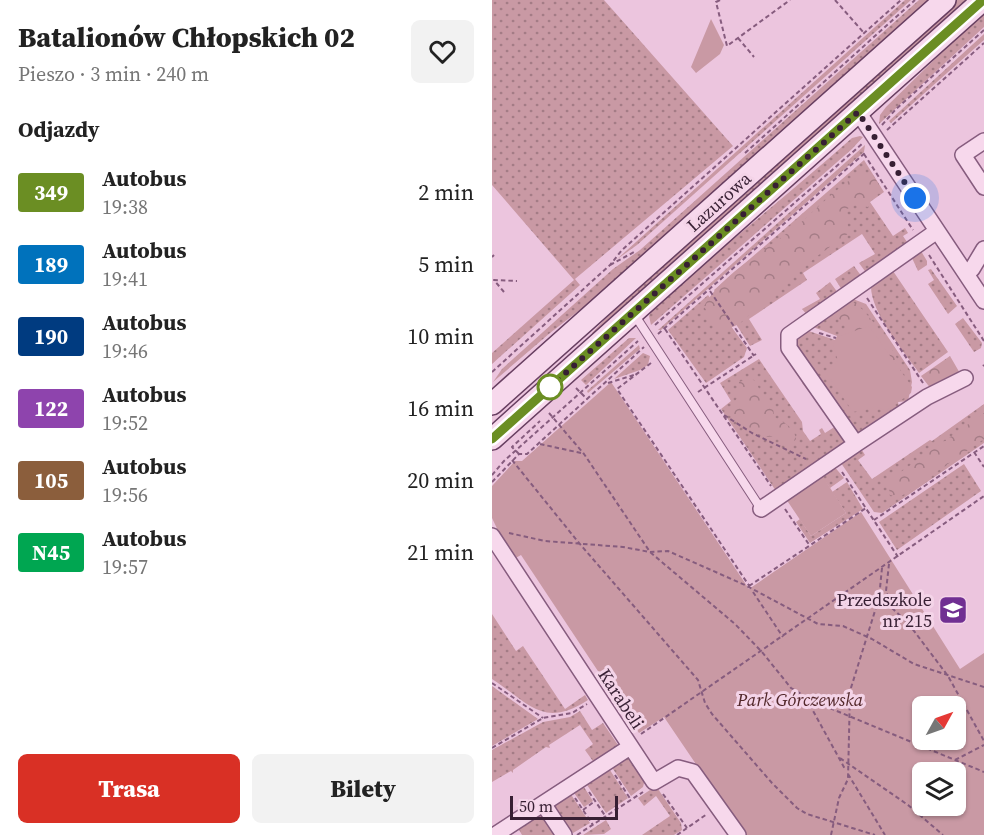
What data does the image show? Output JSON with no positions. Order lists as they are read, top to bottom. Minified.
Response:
{"streets":{"main road":["Lazurowa"],"street":["Karabeli"]},"parks":["Park Górczewska"],"places":{"school or university":["Przedszkole nr 215"]},"lines":["bus line 349"],"scale_bar":"50 m","north":"top right","page":{"heading":[["Batalionów Chłopskich 02","Pieszo · 3 min · 240 m"],"Odjazdy"],"list":[{"mark":"349","name":"Autobus","note":"19:38","value":"2 min"},{"mark":"189","name":"Autobus","note":"19:41","value":"5 min"},{"mark":"190","name":"Autobus","note":"19:46","value":"10 min"},{"mark":"122","name":"Autobus","note":"19:52","value":"16 min"},{"mark":"105","name":"Autobus","note":"19:56","value":"20 min"},{"mark":"N45","name":"Autobus","note":"19:57","value":"21 min"}],"buttons":["Trasa","Bilety"],"scale":"50 m"}}
